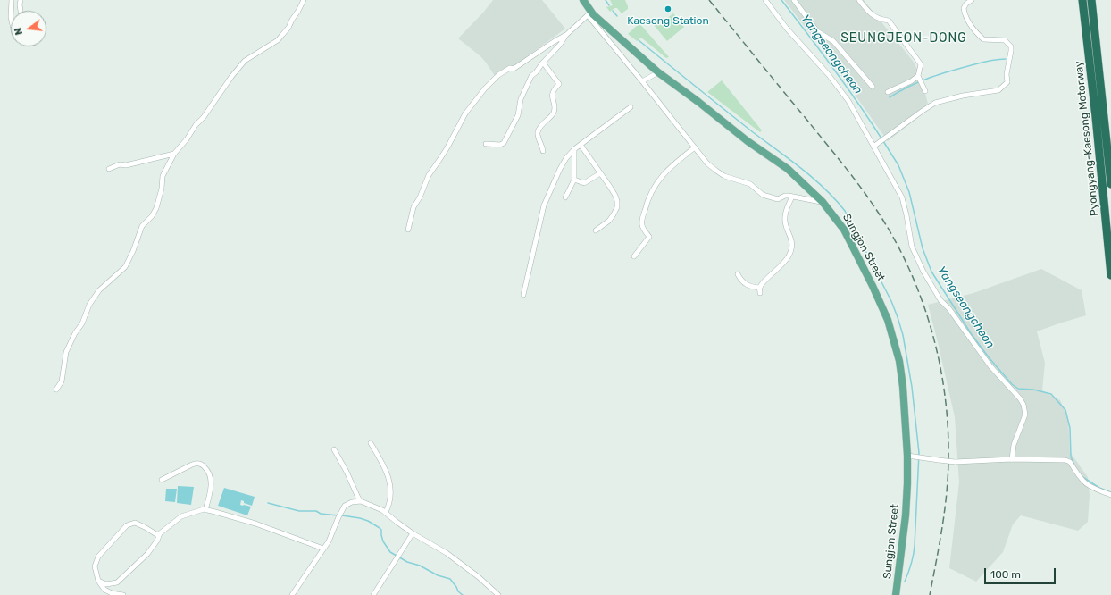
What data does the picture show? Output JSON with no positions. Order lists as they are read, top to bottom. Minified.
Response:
{"streets":{"highway":["Pyongyang-Kaesong Motorway"],"main road":["Sungjon Street"]},"districts":["SEUNGJEON-DONG"],"water":["Yangseongcheon"],"places":["Kaesong Station"],"scale_bar":"100 m","north":"left"}
